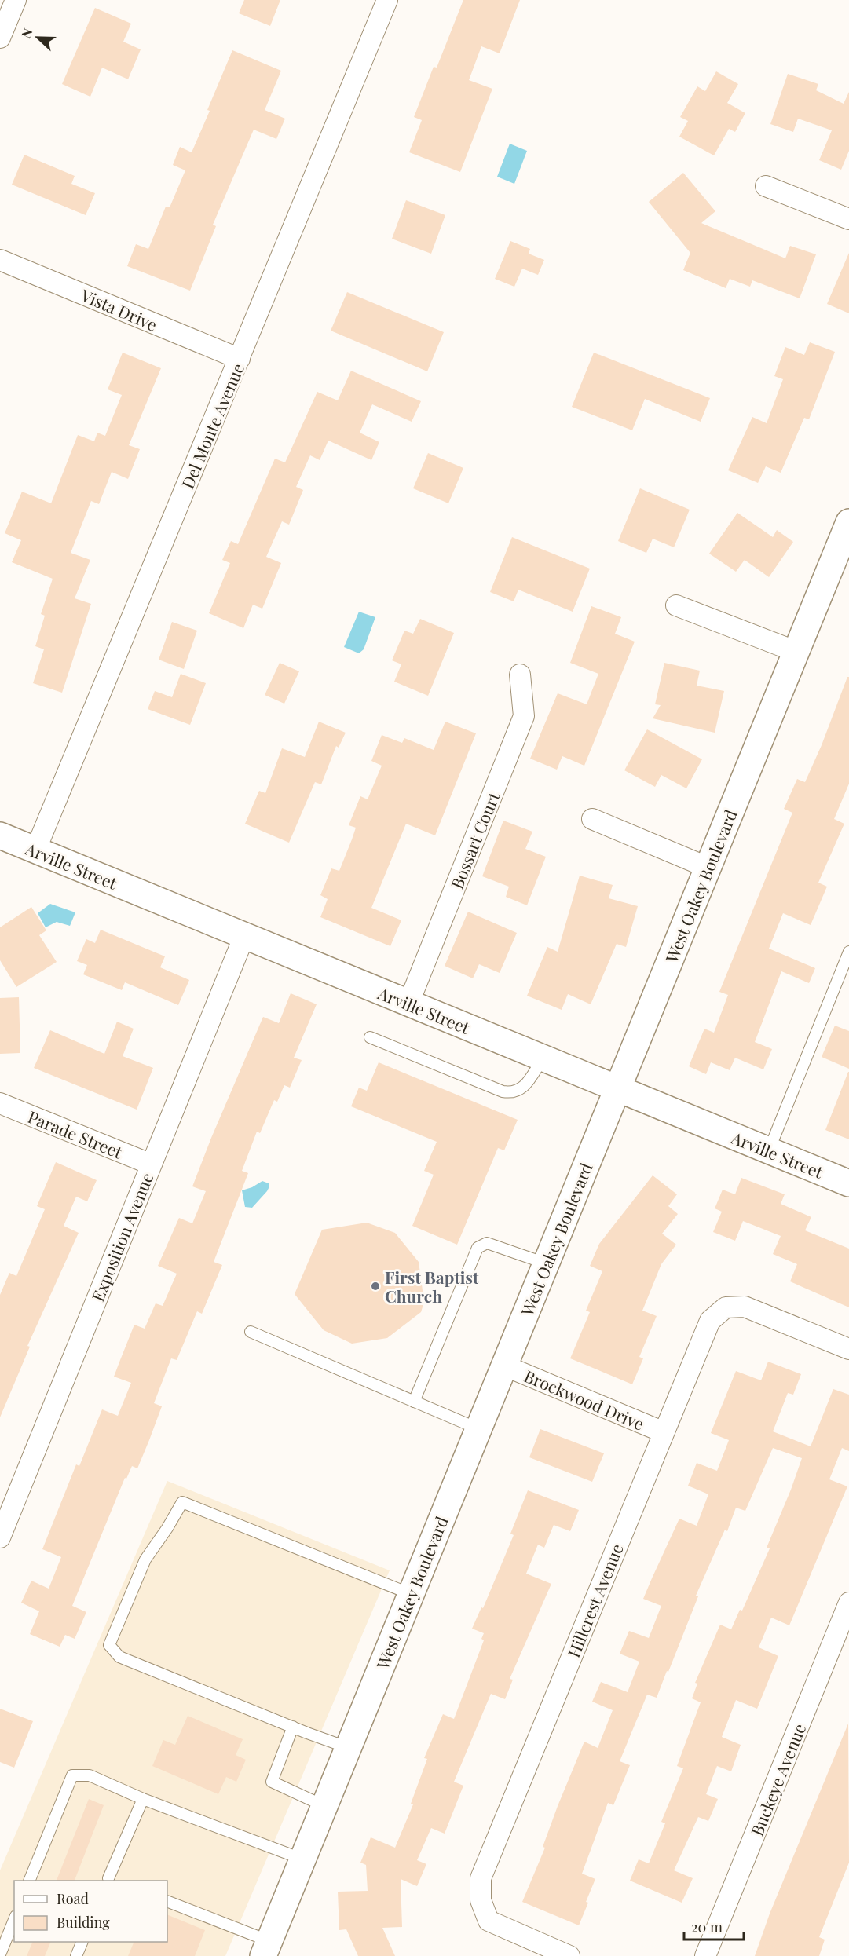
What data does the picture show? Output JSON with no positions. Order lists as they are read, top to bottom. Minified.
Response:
{"streets":{"main road":["Arville Street","West Oakey Boulevard"],"street":["Vista Drive","Del Monte Avenue","Bossart Court","Parade Street","Exposition Avenue","Brockwood Drive","Hillcrest Avenue","Buckeye Avenue"]},"crossings":[["Vista Drive","Del Monte Avenue"],["Del Monte Avenue","Arville Street"],["Bossart Court","Arville Street"],["Arville Street","West Oakey Boulevard"],["Arville Street","Exposition Avenue"],["West Oakey Boulevard","Brockwood Drive"],["Parade Street","Exposition Avenue"],["Brockwood Drive","Hillcrest Avenue"]],"places":["First Baptist Church"],"legend":["Road","Building"],"scale_bar":"20 m","north":"left"}
